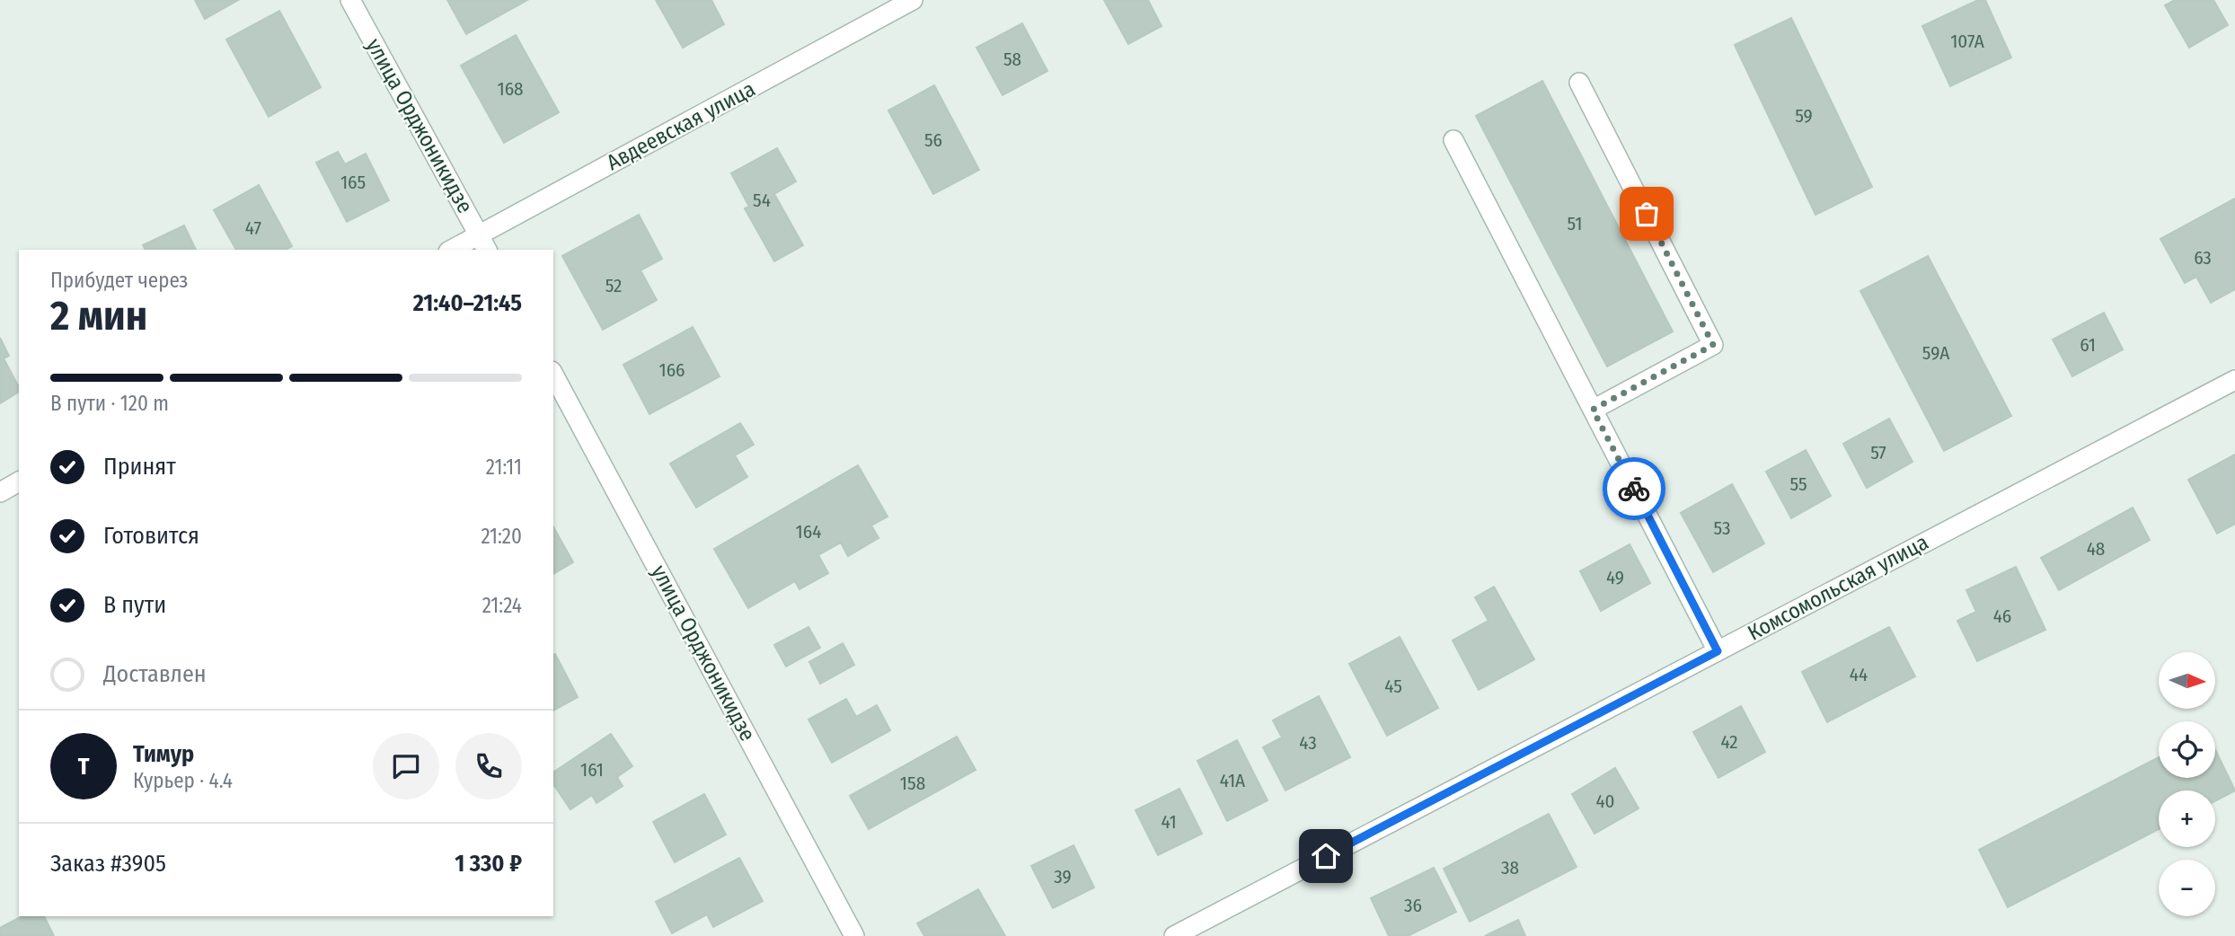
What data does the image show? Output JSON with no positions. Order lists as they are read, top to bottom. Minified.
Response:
{"streets":{"street":["улица Орджоникидзе","Авдеевская улица","Комсомольская улица"]},"crossings":[["улица Орджоникидзе","Авдеевская улица"]],"house_numbers":["107А","58","168","59","56","165","54","51","47","63","52","61","59А","166","57","55","53","164","48","49","46","44","45","42","43","161","41А","158","40","41","38","39","36"],"north":"right","page":{"heading":["2 мин","Прибудет через","21:40–21:45"],"panel":["Тимур","Курьер · 4.4","Заказ #3905","1 330 ₽"],"bar":"В пути · 120 m","list":[["Принят","21:11"],["Готовится","21:20"],["В пути","21:24"],"Доставлен"],"map_buttons":["+","−"],"round":"Т"}}
